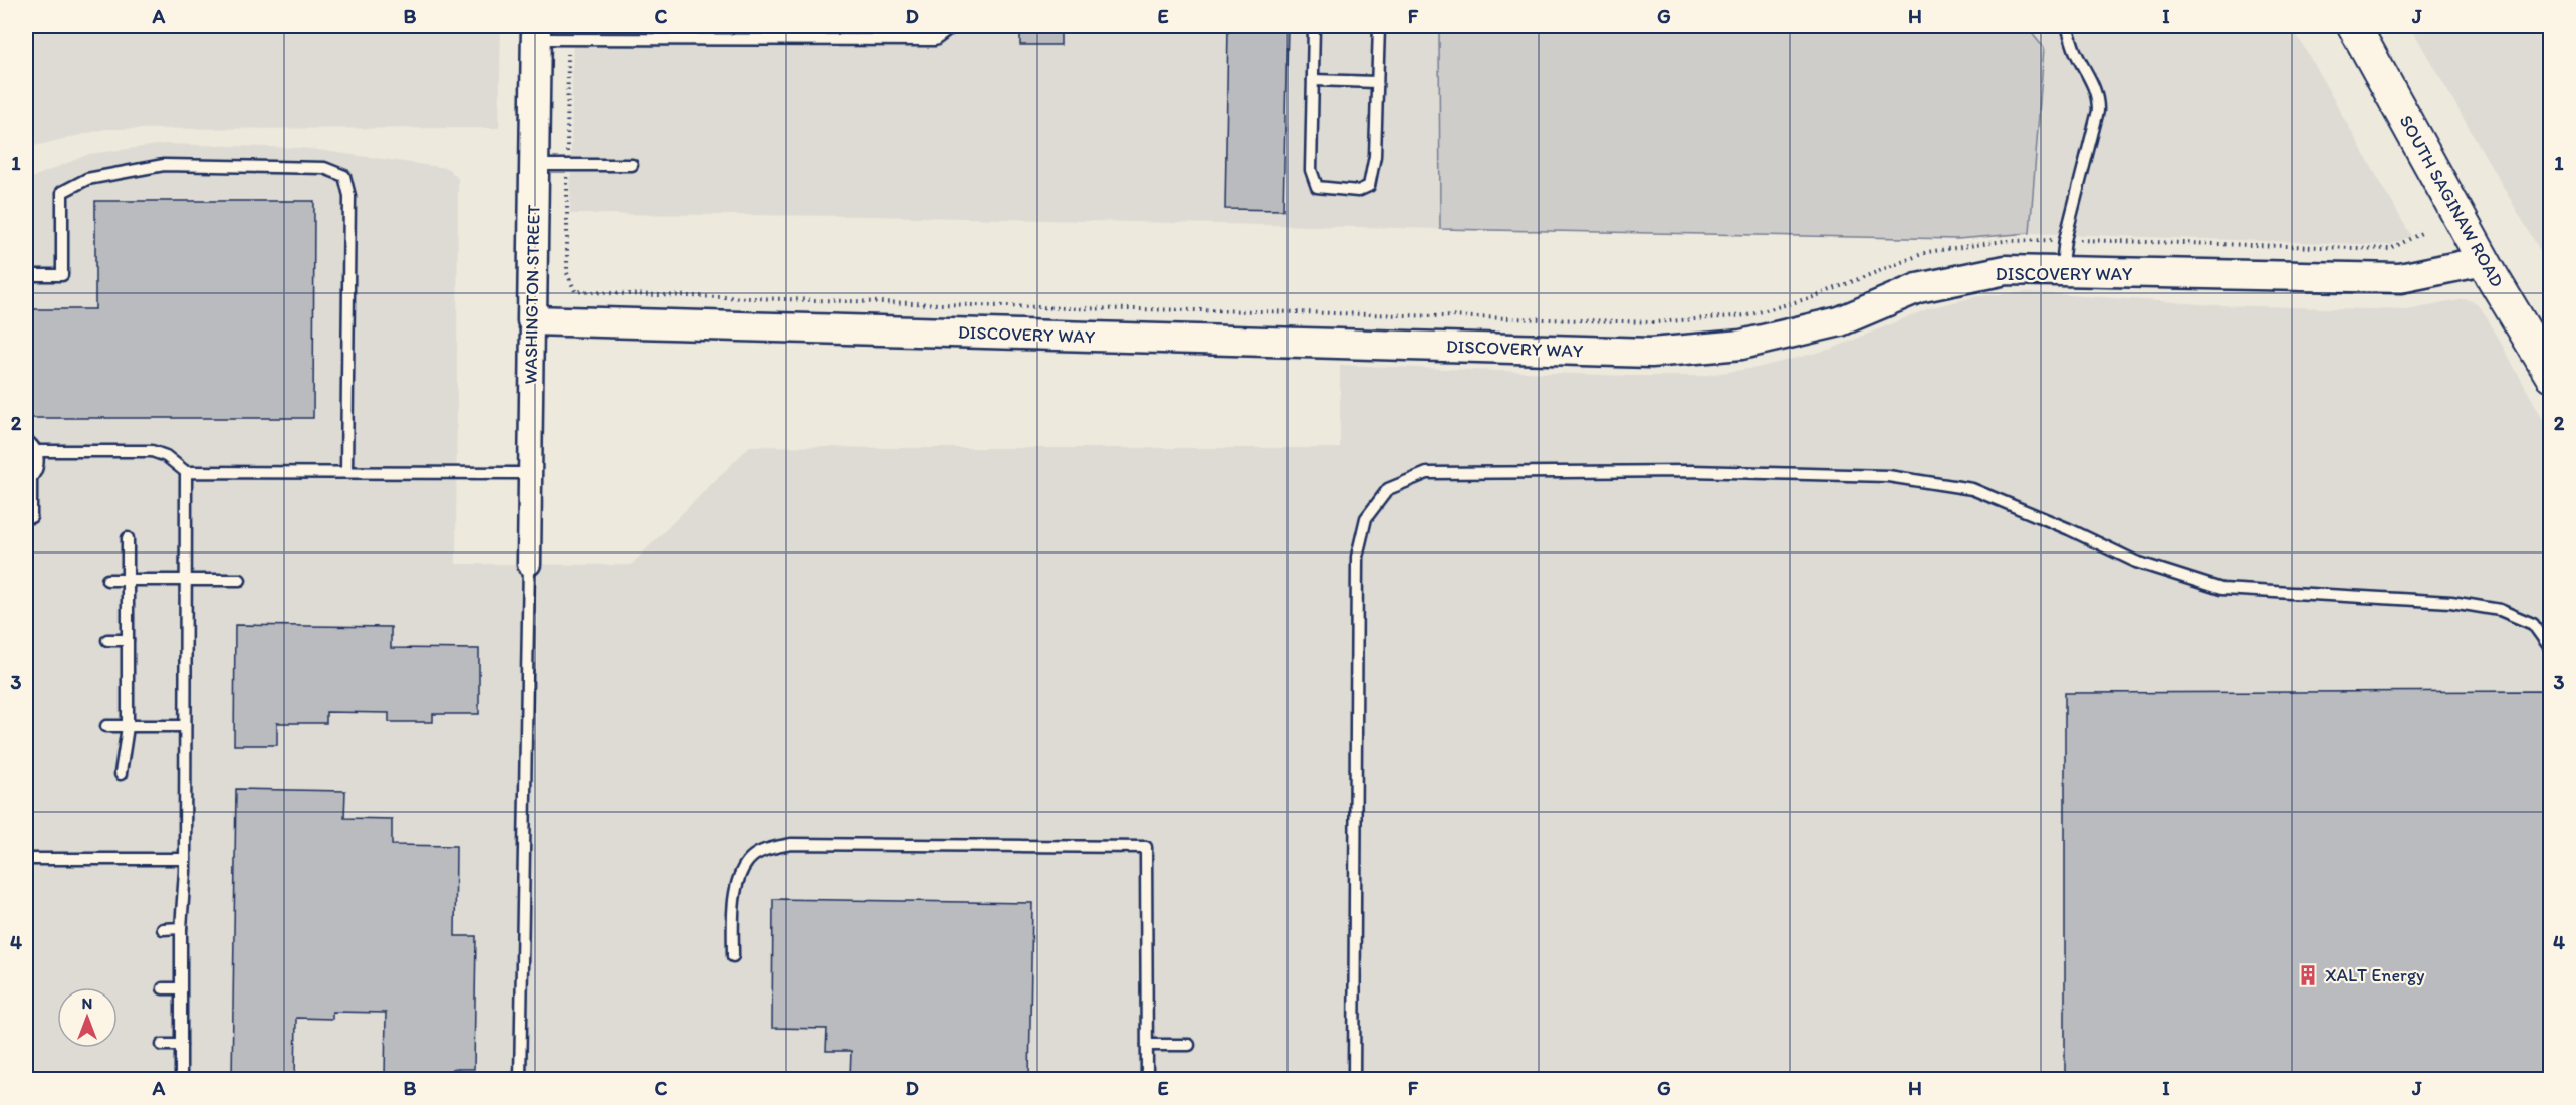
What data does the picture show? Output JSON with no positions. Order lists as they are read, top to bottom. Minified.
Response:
{"streets":{"main road":["SOUTH SAGINAW ROAD"],"street":["DISCOVERY WAY","WASHINGTON STREET"]},"crossings":[["SOUTH SAGINAW ROAD","DISCOVERY WAY"],["DISCOVERY WAY","WASHINGTON STREET"]],"places":{"building":["XALT Energy"]},"north":"top","grid":{"columns":["A","B","C","D","E","F","G","H","I","J"],"rows":["1","2","3","4"]}}
